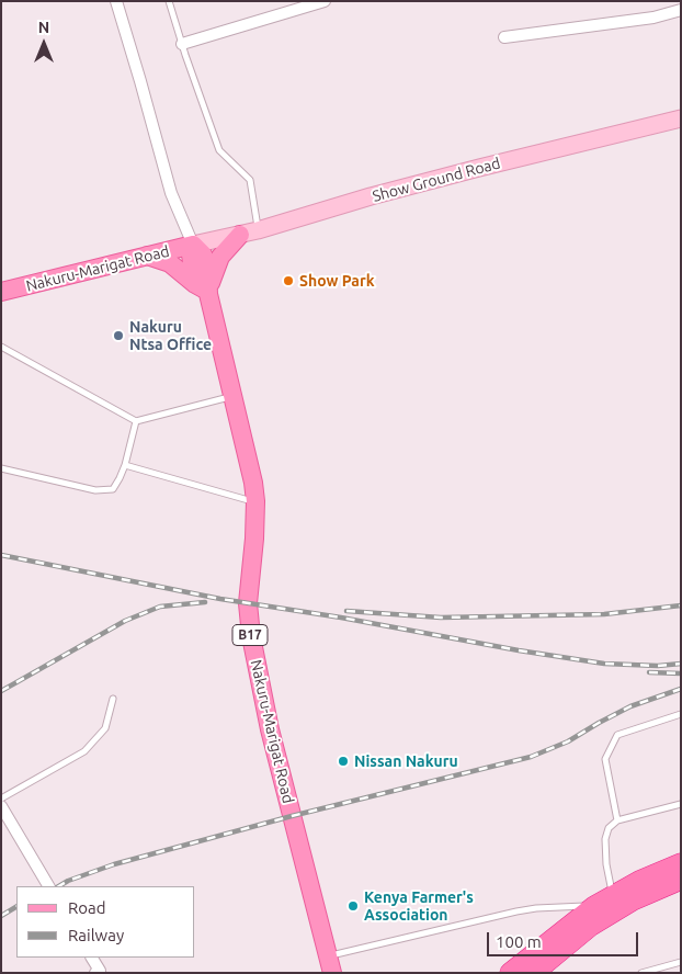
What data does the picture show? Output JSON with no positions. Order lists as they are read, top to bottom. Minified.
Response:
{"streets":{"main road":["Show Ground Road","Nakuru-Marigat Road","B17"]},"crossings":[["Show Ground Road","Nakuru-Marigat Road"]],"places":["Show Park","Nakuru Ntsa Office","Nissan Nakuru","Kenya Farmer's Association"],"legend":["Road","Railway"],"scale_bar":"100 m","north":"top"}
